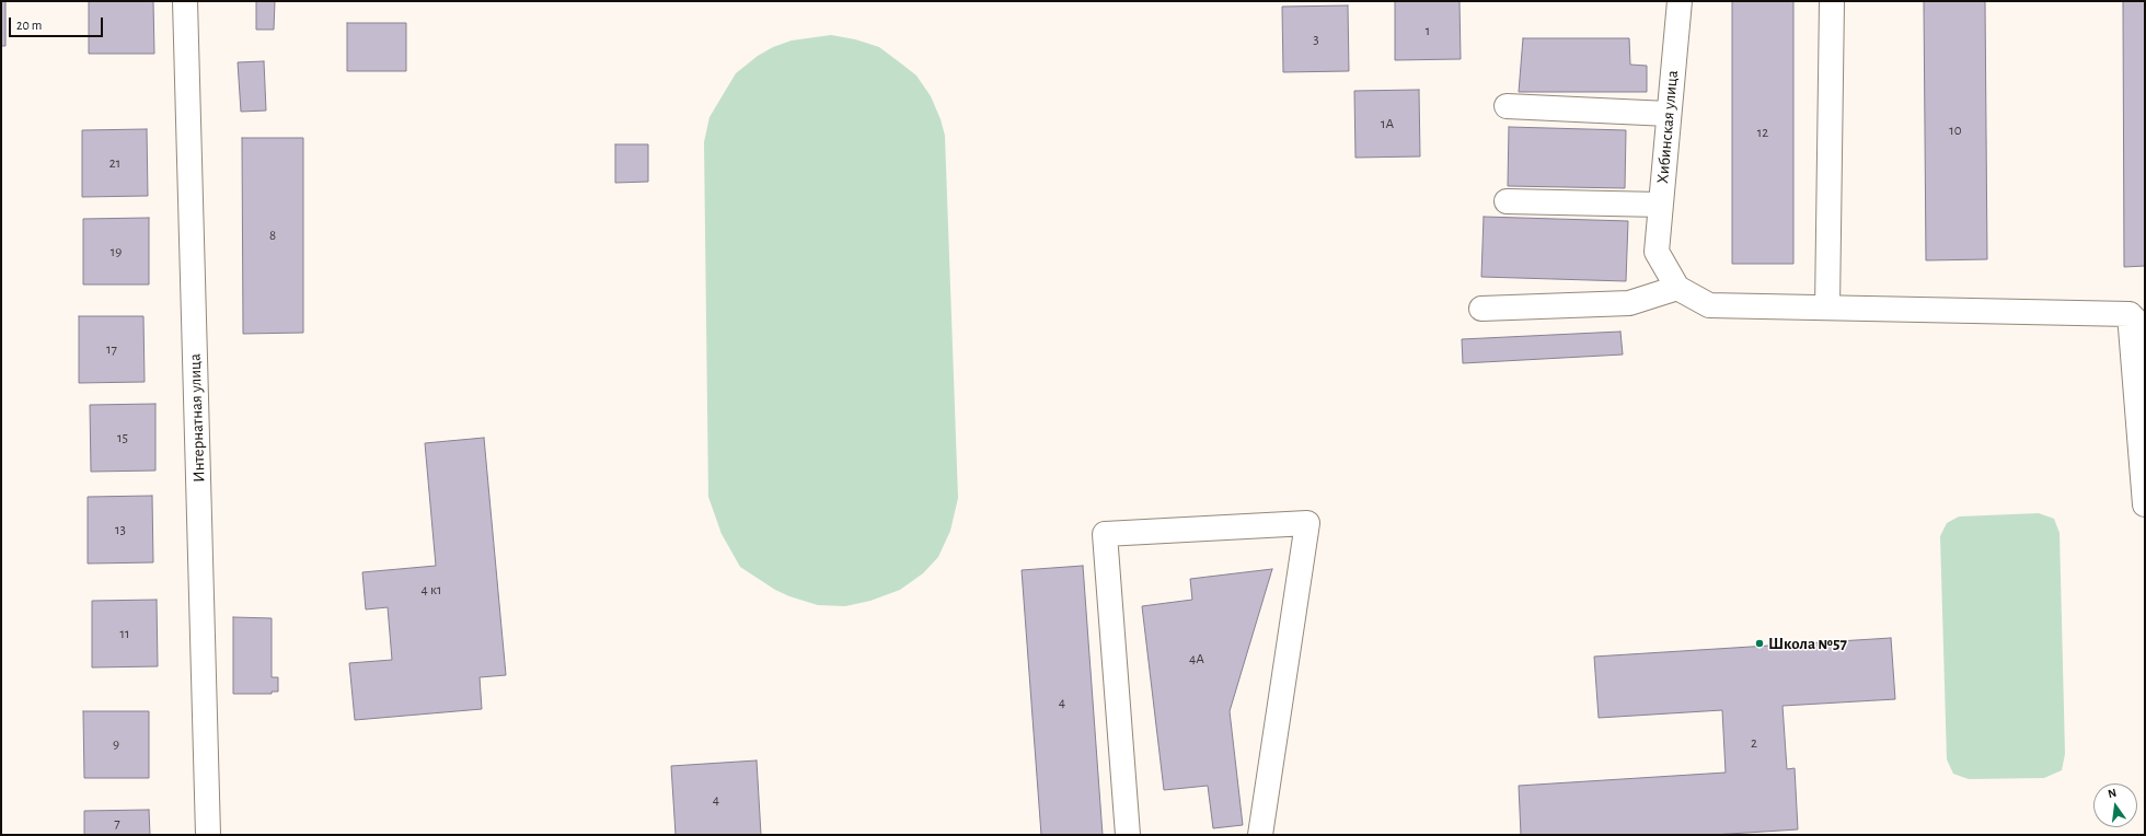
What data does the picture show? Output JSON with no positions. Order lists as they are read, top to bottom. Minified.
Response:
{"streets":{"street":["Хибинская улица","Интернатная улица"]},"places":["Школа №57"],"house_numbers":["1","3","1А","10","12","21","8","19","17","15","13","4 к1","11","4А","4","2","9","4","7"],"scale_bar":"20 m","north":"top"}
